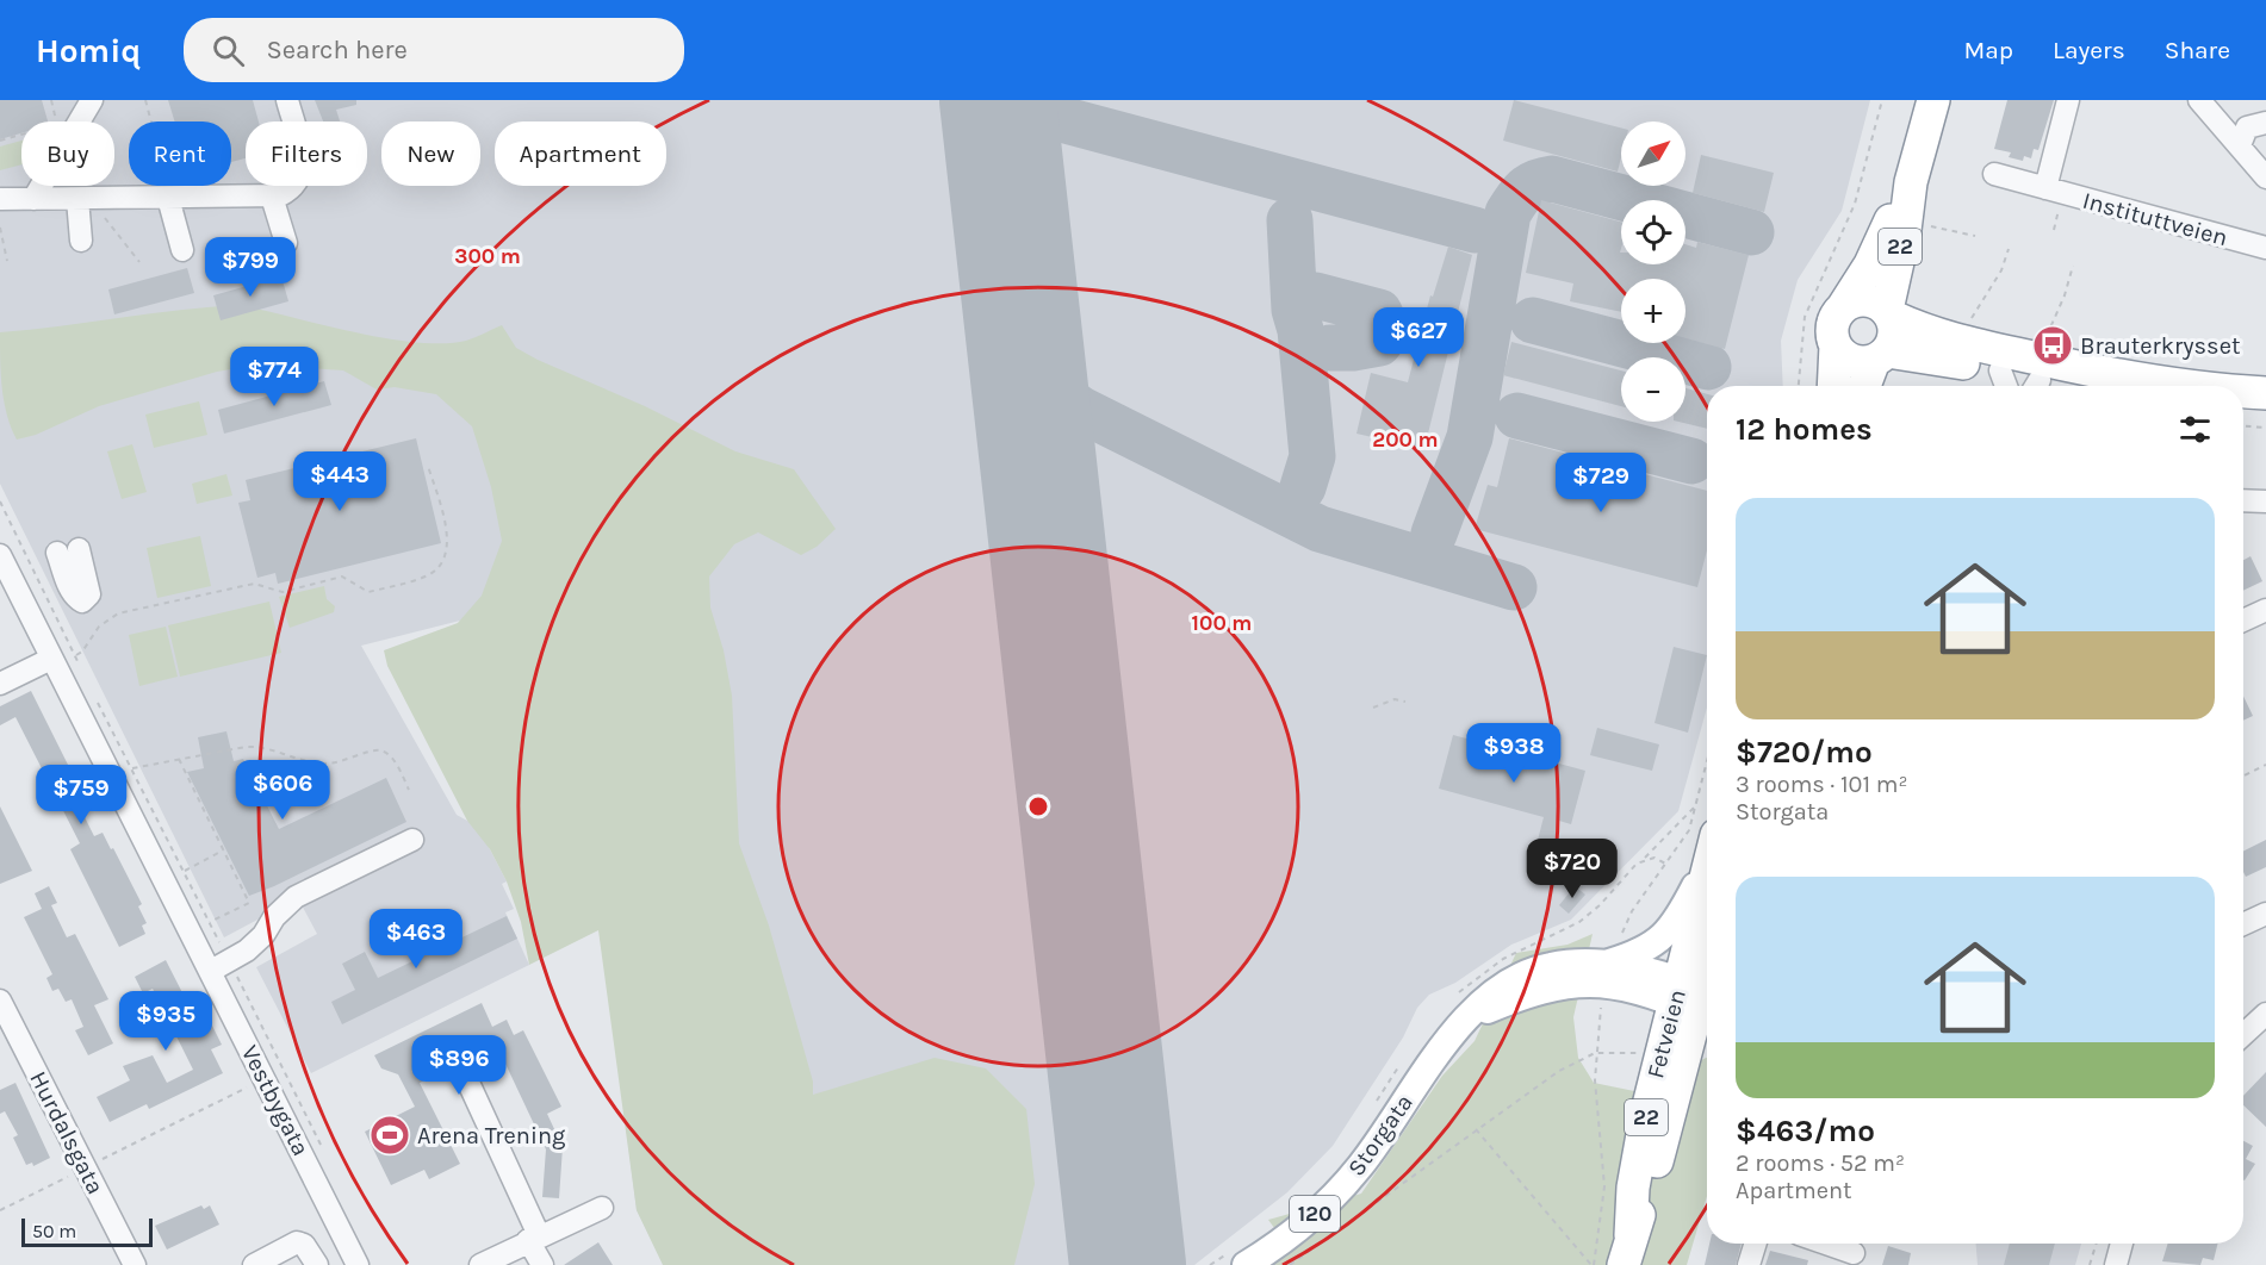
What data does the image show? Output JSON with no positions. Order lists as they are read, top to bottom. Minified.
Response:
{"streets":{"highway":["22","Fetveien"],"main road":["Storgata","120"],"street":["Instituttveien","Vestbygata","Hurdalsgata"]},"crossings":[["Fetveien","Storgata"]],"places":{"bus stop":["Brauterkrysset"],"sports":["Arena Trening"]},"scale_bar":"50 m","north":"top right","page":{"header":"Homiq","search":"Search here","nav":["Map","Layers","Share"],"map_buttons":["+","−"],"chip":["Buy","Rent","Filters","New","Apartment"],"price":["$799","$627","$774","$443","$729","$938","$606","$759","$720","$463","$935","$896"],"heading":"12 homes","list":[{"name":"$720/mo","note":"3 rooms · 101 m² · Storgata"},{"name":"$463/mo","note":"2 rooms · 52 m² · Apartment"}],"scale":"50 m"},"rings":["300 m","200 m","100 m"]}
